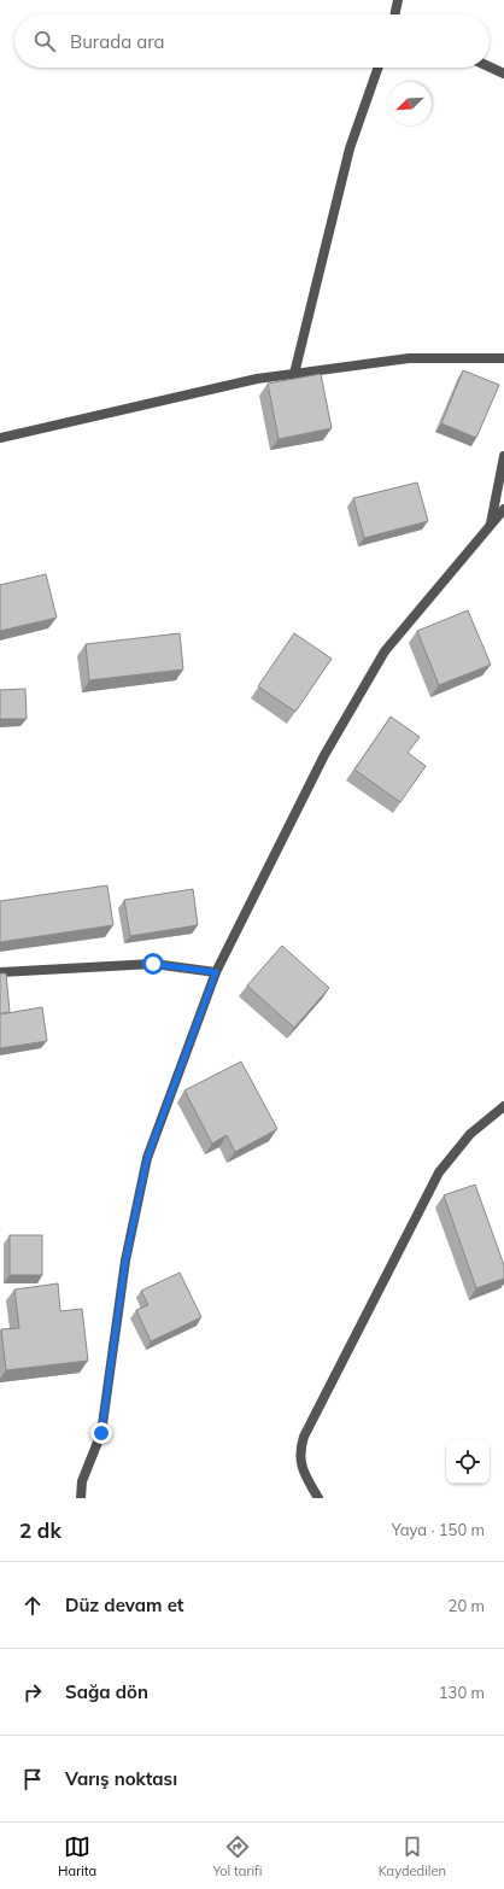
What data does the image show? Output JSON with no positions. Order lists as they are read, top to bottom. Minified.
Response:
{"north":"bottom left","page":{"search":"Burada ara","heading":["2 dk","Yaya · 150 m"],"list":[["Düz devam et","20 m"],["Sağa dön","130 m"],"Varış noktası"],"nav":["Harita","Yol tarifi","Kaydedilen"]}}
